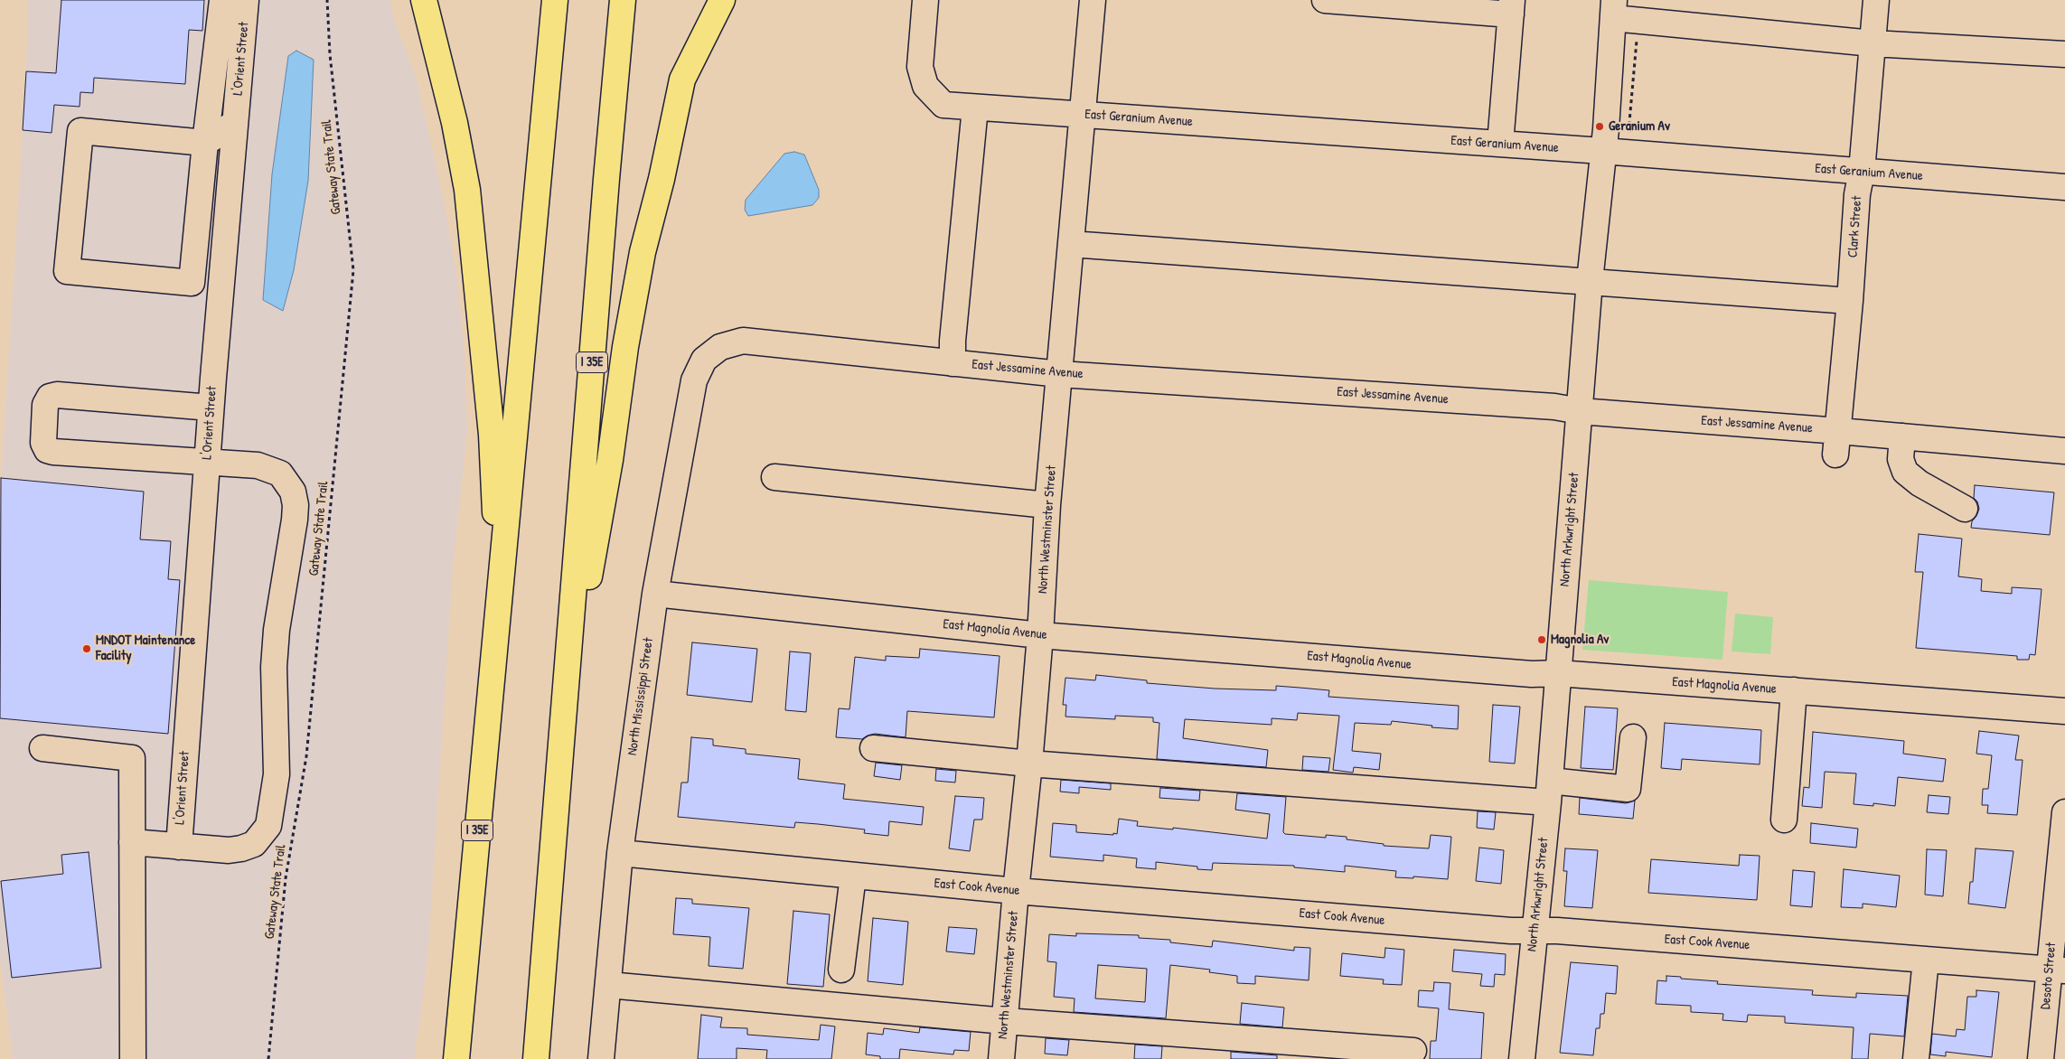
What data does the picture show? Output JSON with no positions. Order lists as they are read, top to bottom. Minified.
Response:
{"streets":{"highway":["I 35E"],"street":["L'Orient Street","East Geranium Avenue","Clark Street","East Jessamine Avenue","North Westminster Street","North Arkwright Street","East Magnolia Avenue","North Mississippi Street","East Cook Avenue","Desoto Street"],"path":["Gateway State Trail"]},"crossings":[["East Geranium Avenue","Clark Street"],["East Geranium Avenue","North Westminster Street"],["East Geranium Avenue","North Arkwright Street"],["Clark Street","East Jessamine Avenue"],["East Jessamine Avenue","North Westminster Street"],["East Jessamine Avenue","North Arkwright Street"],["East Jessamine Avenue","North Mississippi Street"],["North Westminster Street","East Magnolia Avenue"],["North Westminster Street","East Cook Avenue"],["North Arkwright Street","East Magnolia Avenue"],["North Arkwright Street","East Cook Avenue"],["East Magnolia Avenue","North Mississippi Street"],["North Mississippi Street","East Cook Avenue"],["East Cook Avenue","Desoto Street"]],"places":["Geranium Av","Magnolia Av","MNDOT Maintenance Facility"]}
